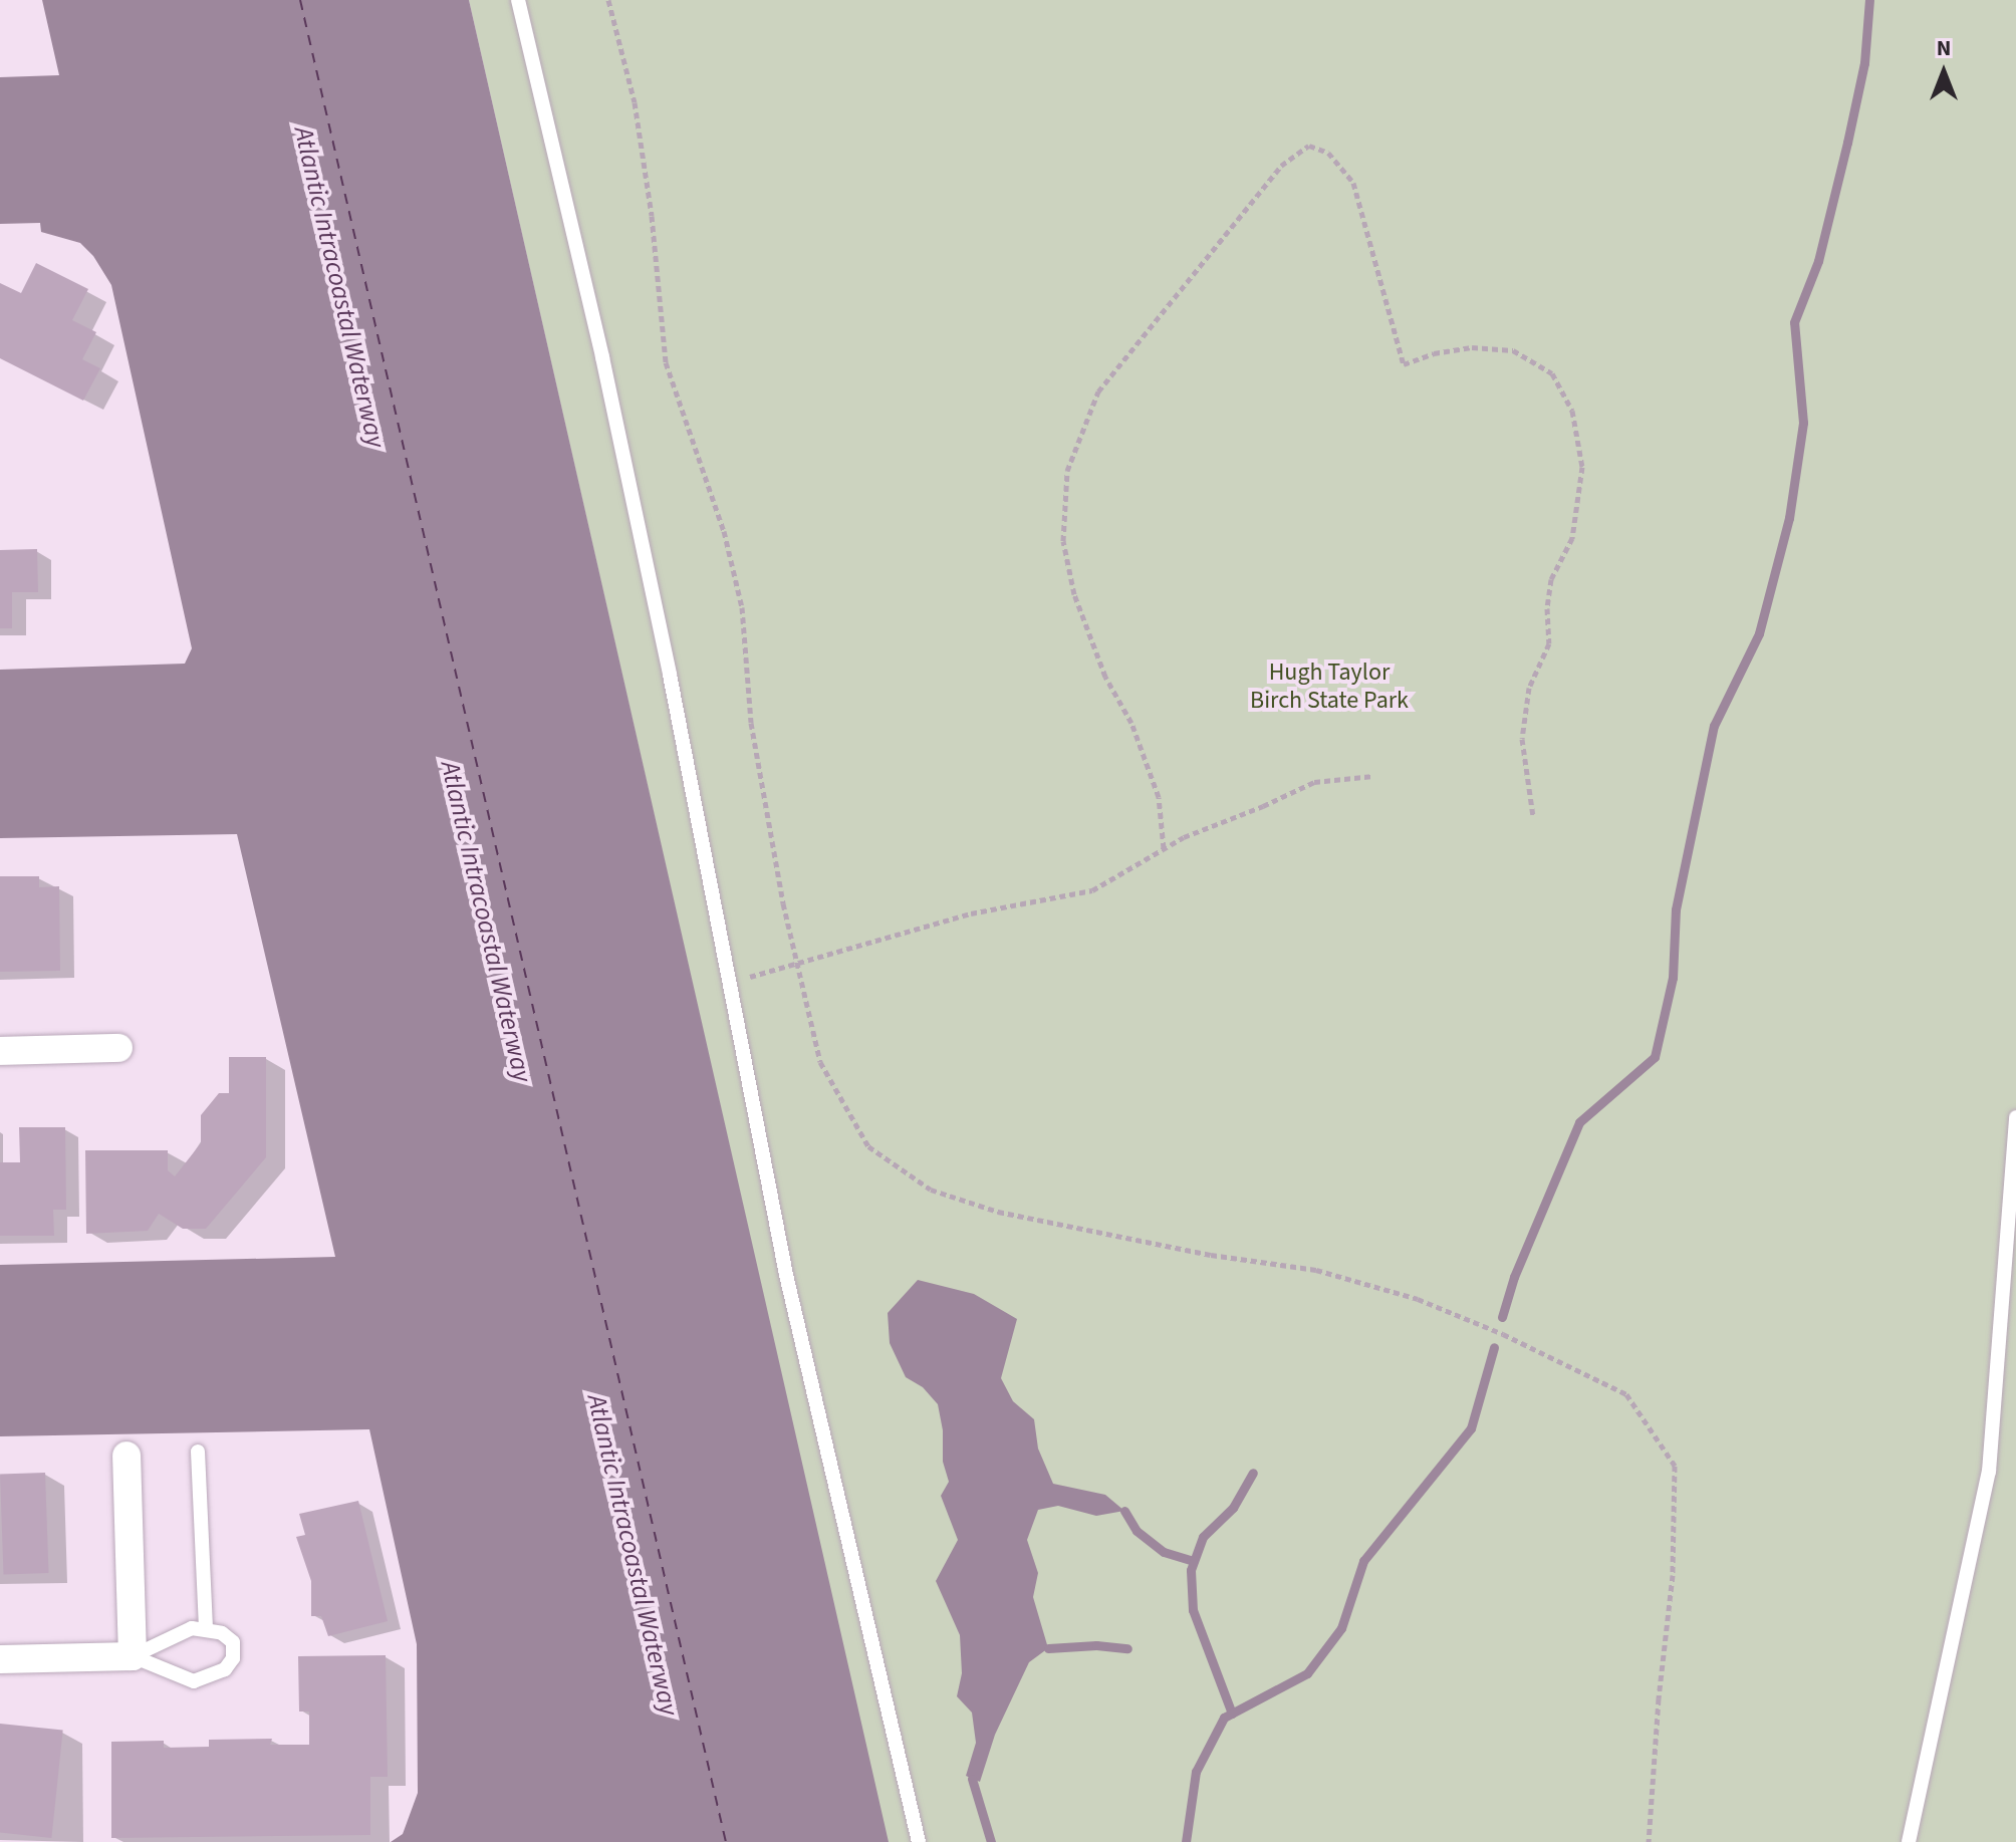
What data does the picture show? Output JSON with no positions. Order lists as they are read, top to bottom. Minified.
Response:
{"water":["Atlantic Intracoastal Waterway"],"parks":["Hugh Taylor Birch State Park"],"north":"top"}
